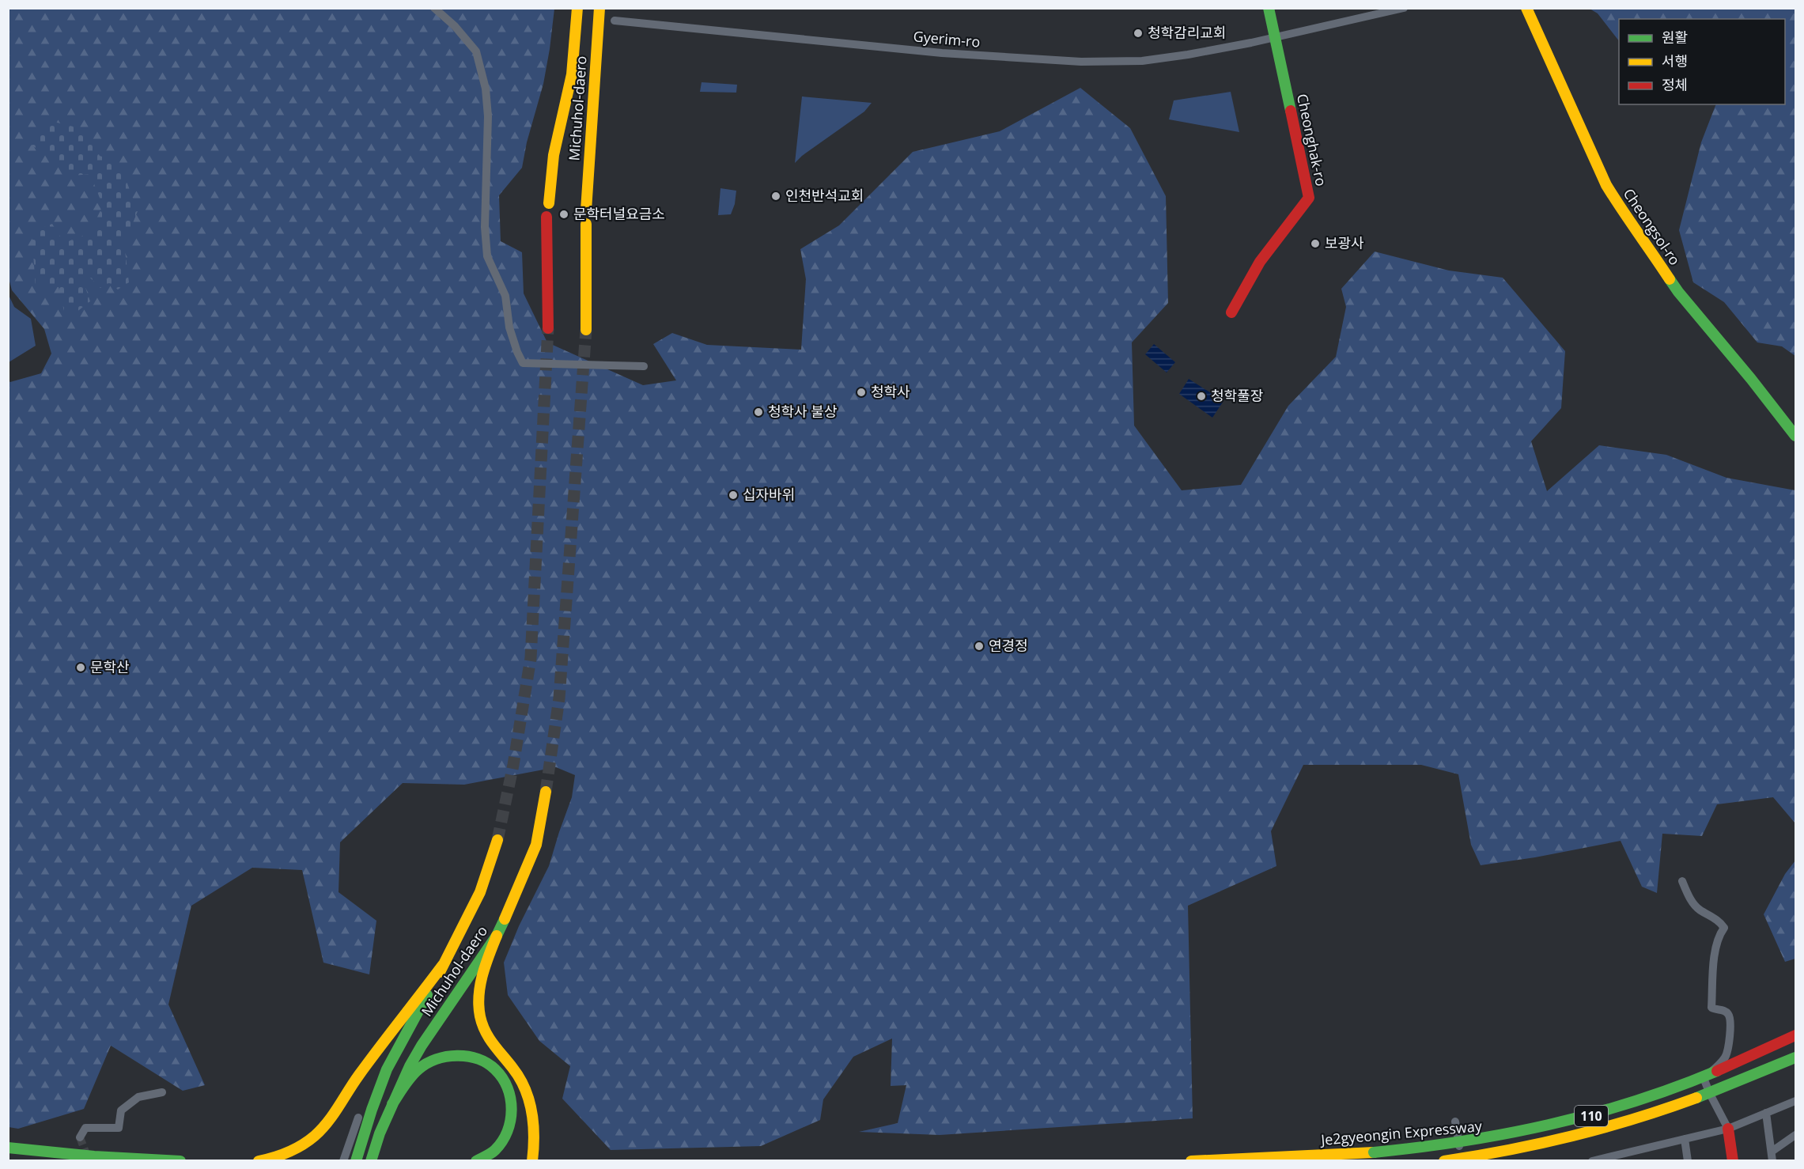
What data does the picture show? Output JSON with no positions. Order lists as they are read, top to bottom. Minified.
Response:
{"streets":{"main road":["Michuhol-daero","Cheonghak-ro","Cheongsol-ro","110","Je2gyeongin Expressway"],"street":["Gyerim-ro"]},"crossings":[["Gyerim-ro","Cheonghak-ro"]],"places":["청학감리교회","인천반석교회","문학터널요금소","보광사","청학사","청학풀장","청학사 불상","십자바위","연경정","문학산"],"legend":["원활","서행","정체"]}
